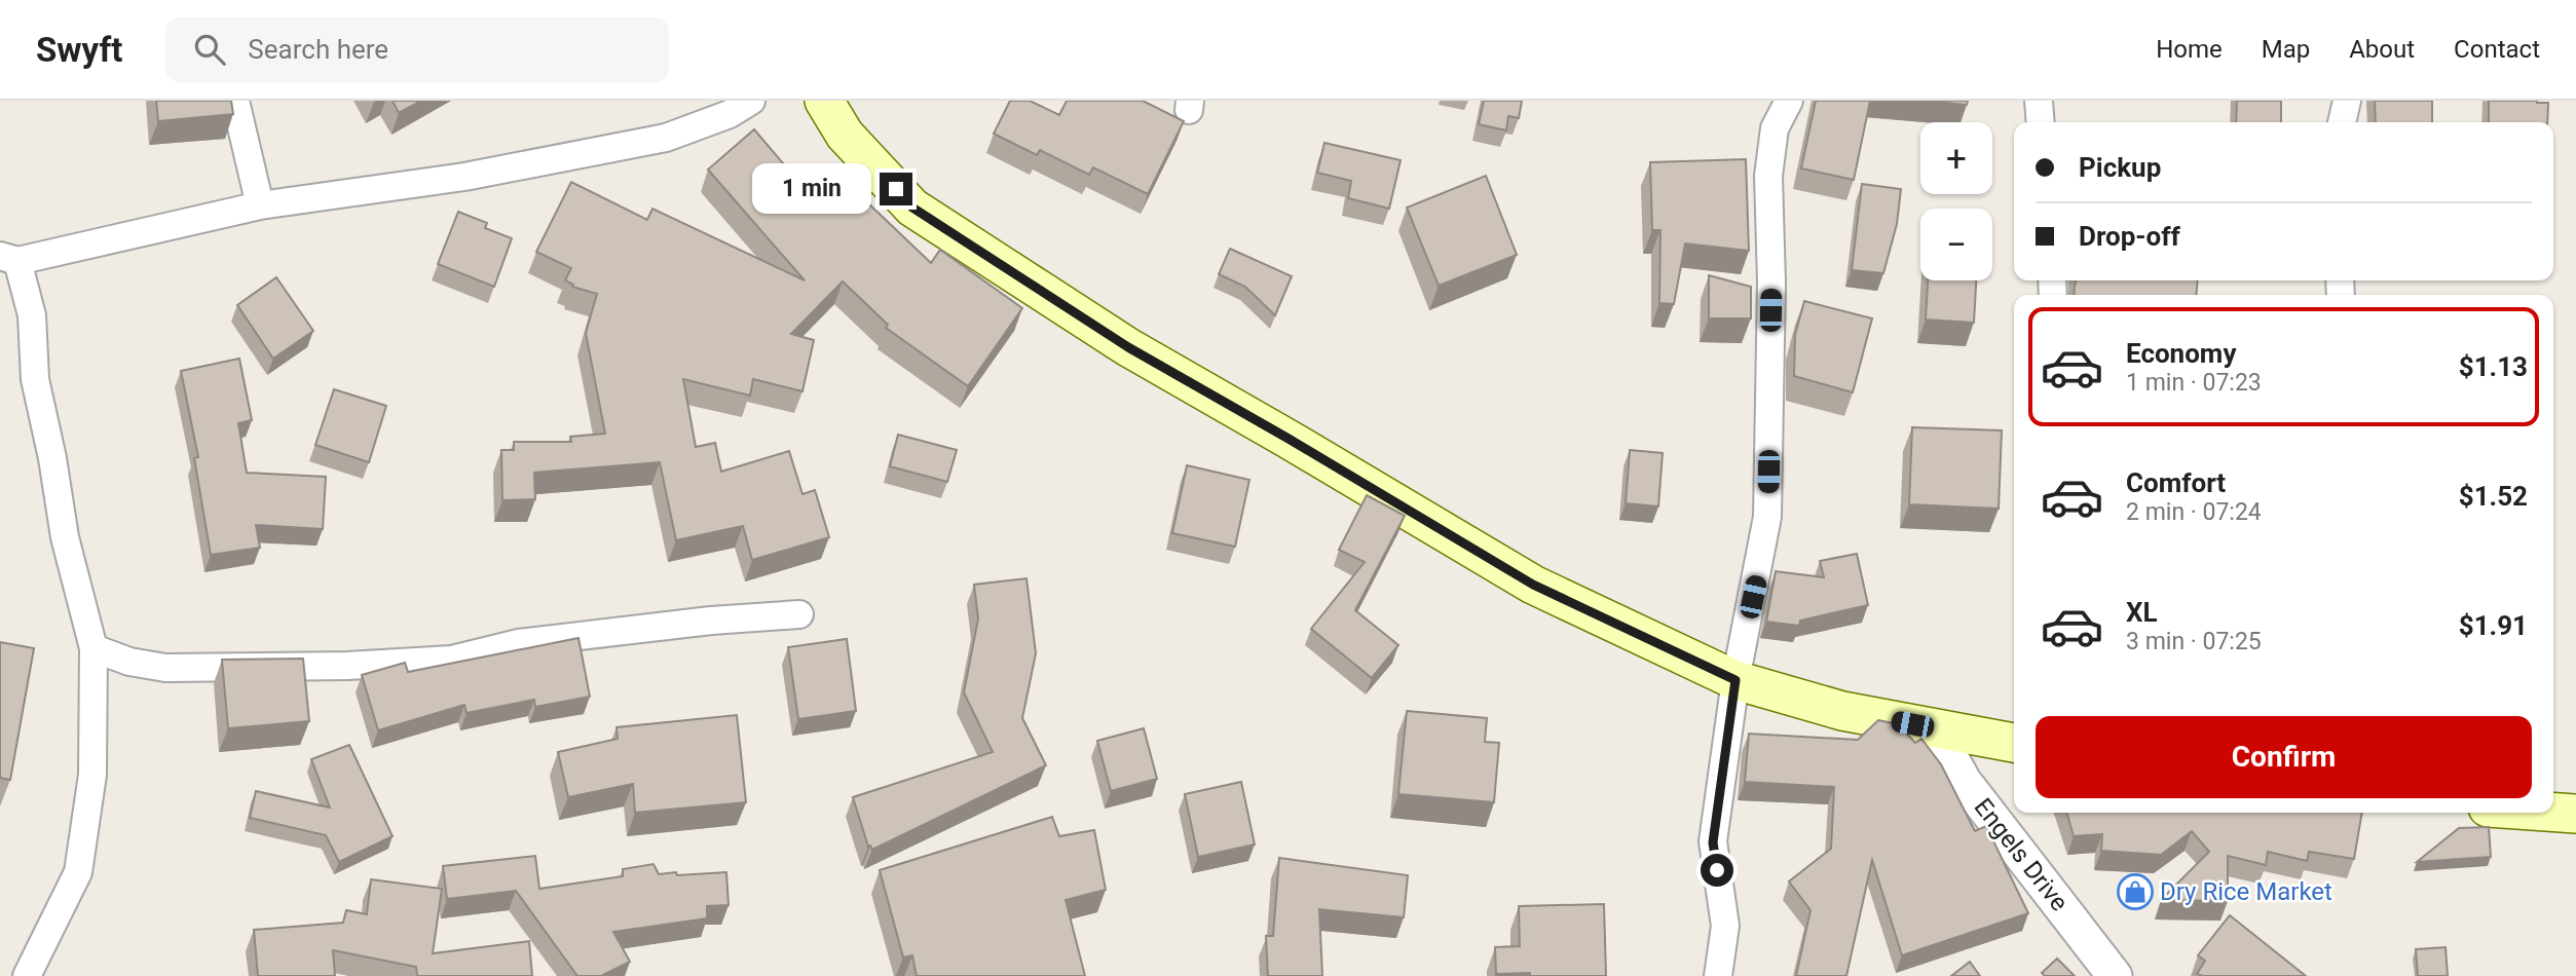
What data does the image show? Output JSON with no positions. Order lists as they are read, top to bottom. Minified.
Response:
{"streets":{"street":["Engels Drive"]},"places":{"shop":["Dry Rice Market"]},"page":{"header":"Swyft","search":"Search here","nav":["Home","Map","About","Contact"],"map_buttons":["+","−"],"banner":["Pickup","Drop-off"],"bubble":"1 min","list":[{"name":"Economy","note":"1 min · 07:23","value":"$1.13"},{"name":"Comfort","note":"2 min · 07:24","value":"$1.52"},{"name":"XL","note":"3 min · 07:25","value":"$1.91"}],"buttons":"Confirm"}}
